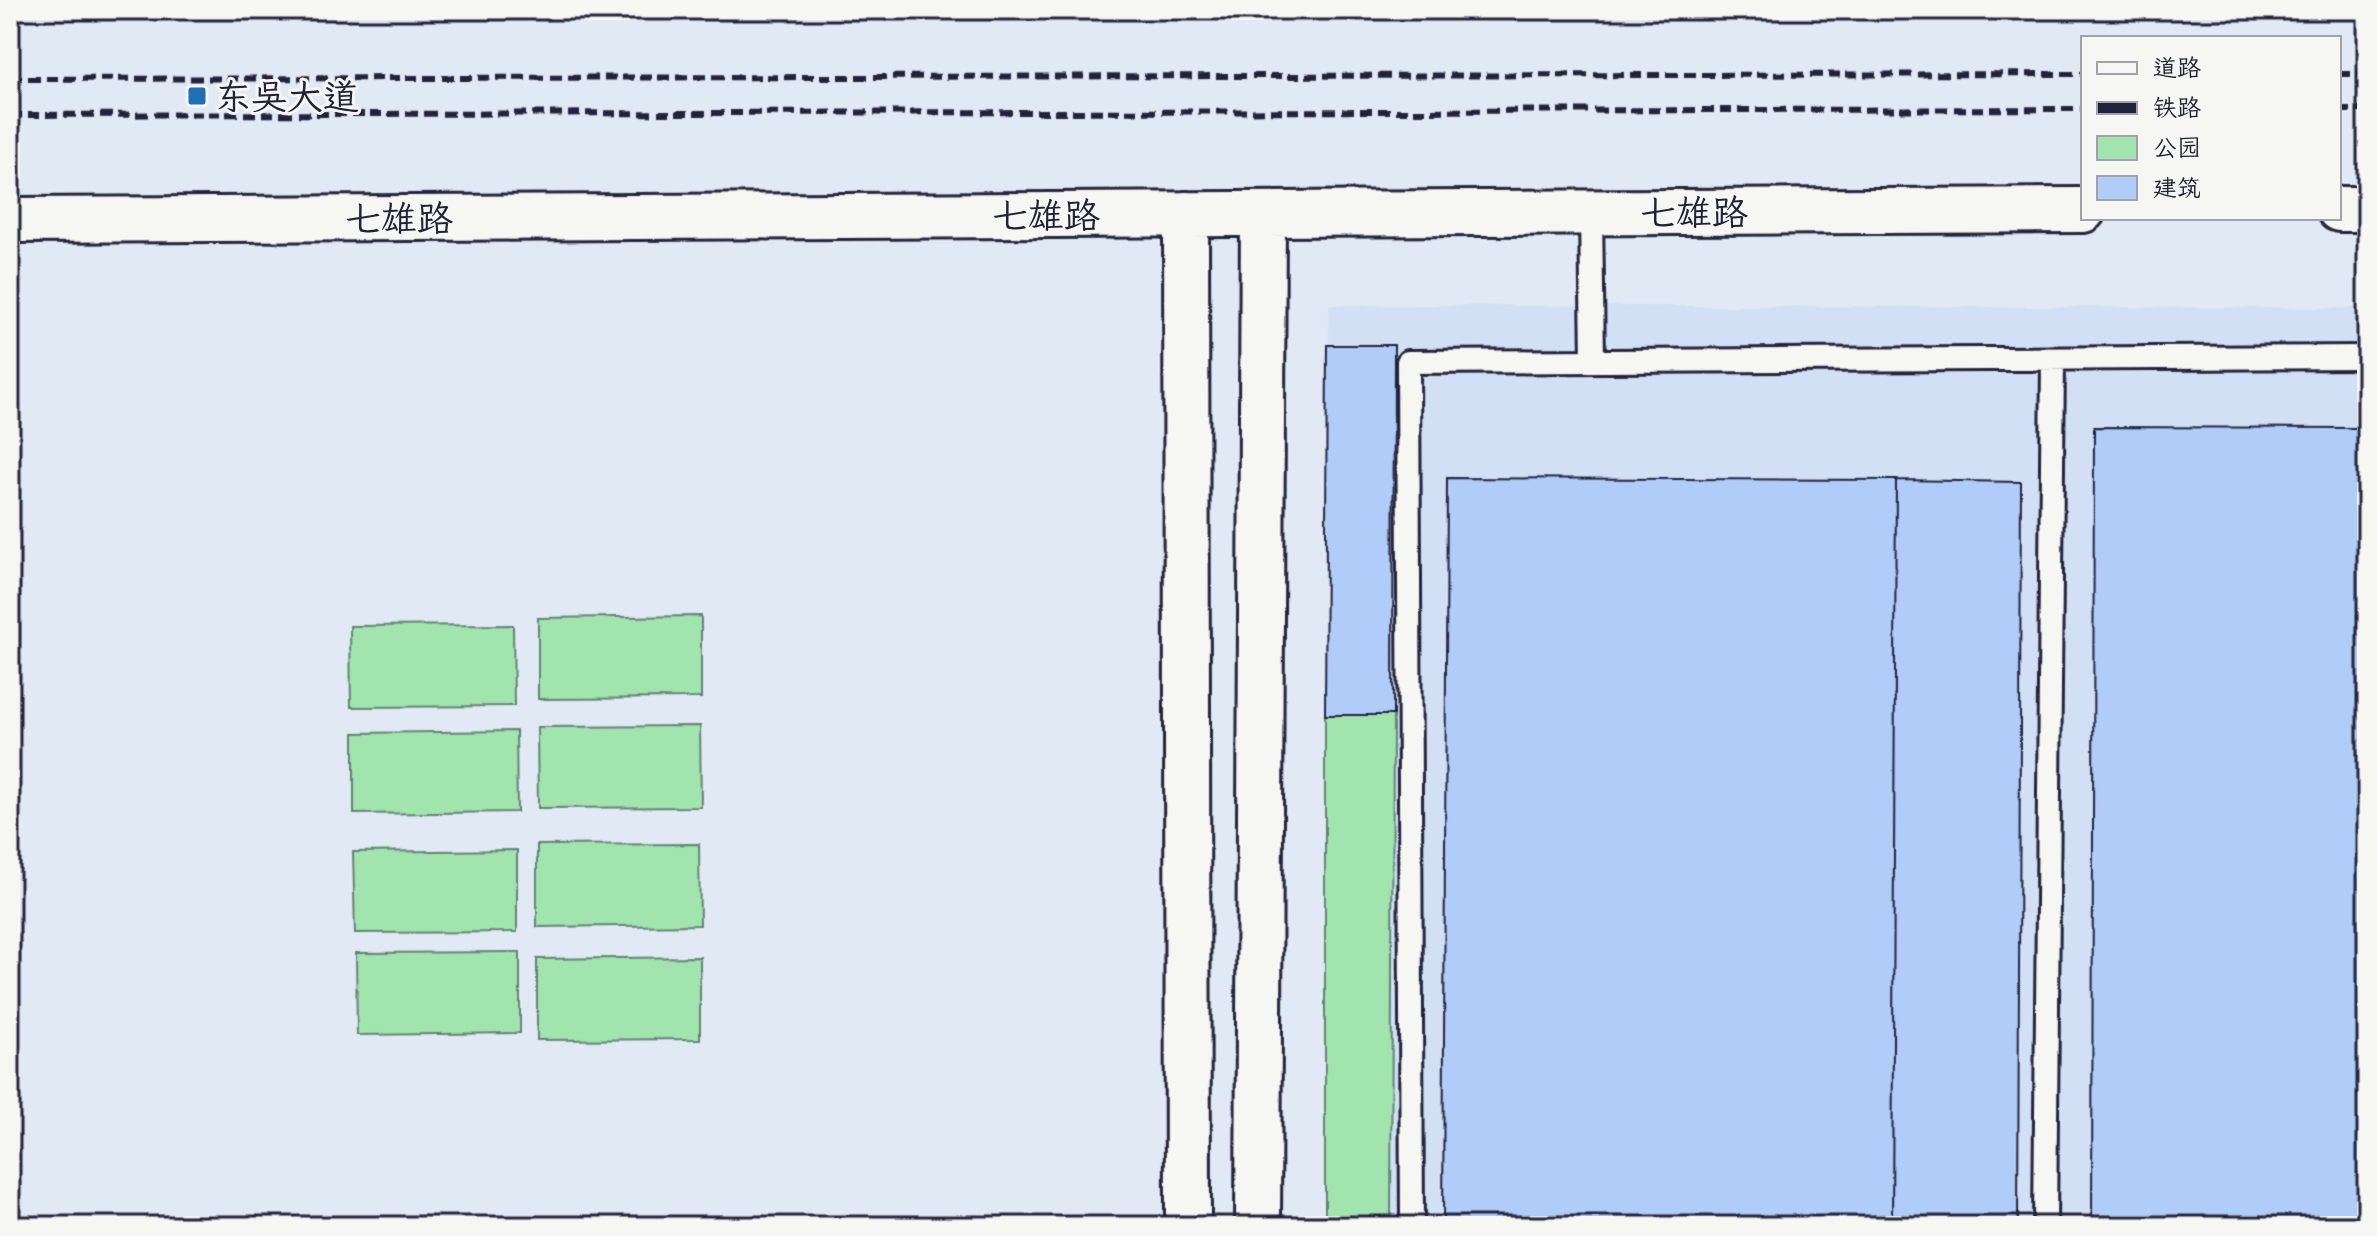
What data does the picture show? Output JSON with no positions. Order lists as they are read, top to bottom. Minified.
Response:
{"streets":{"street":["七雄路"]},"places":{"transit":["东吴大道"]},"legend":["道路","铁路","公园","建筑"]}
